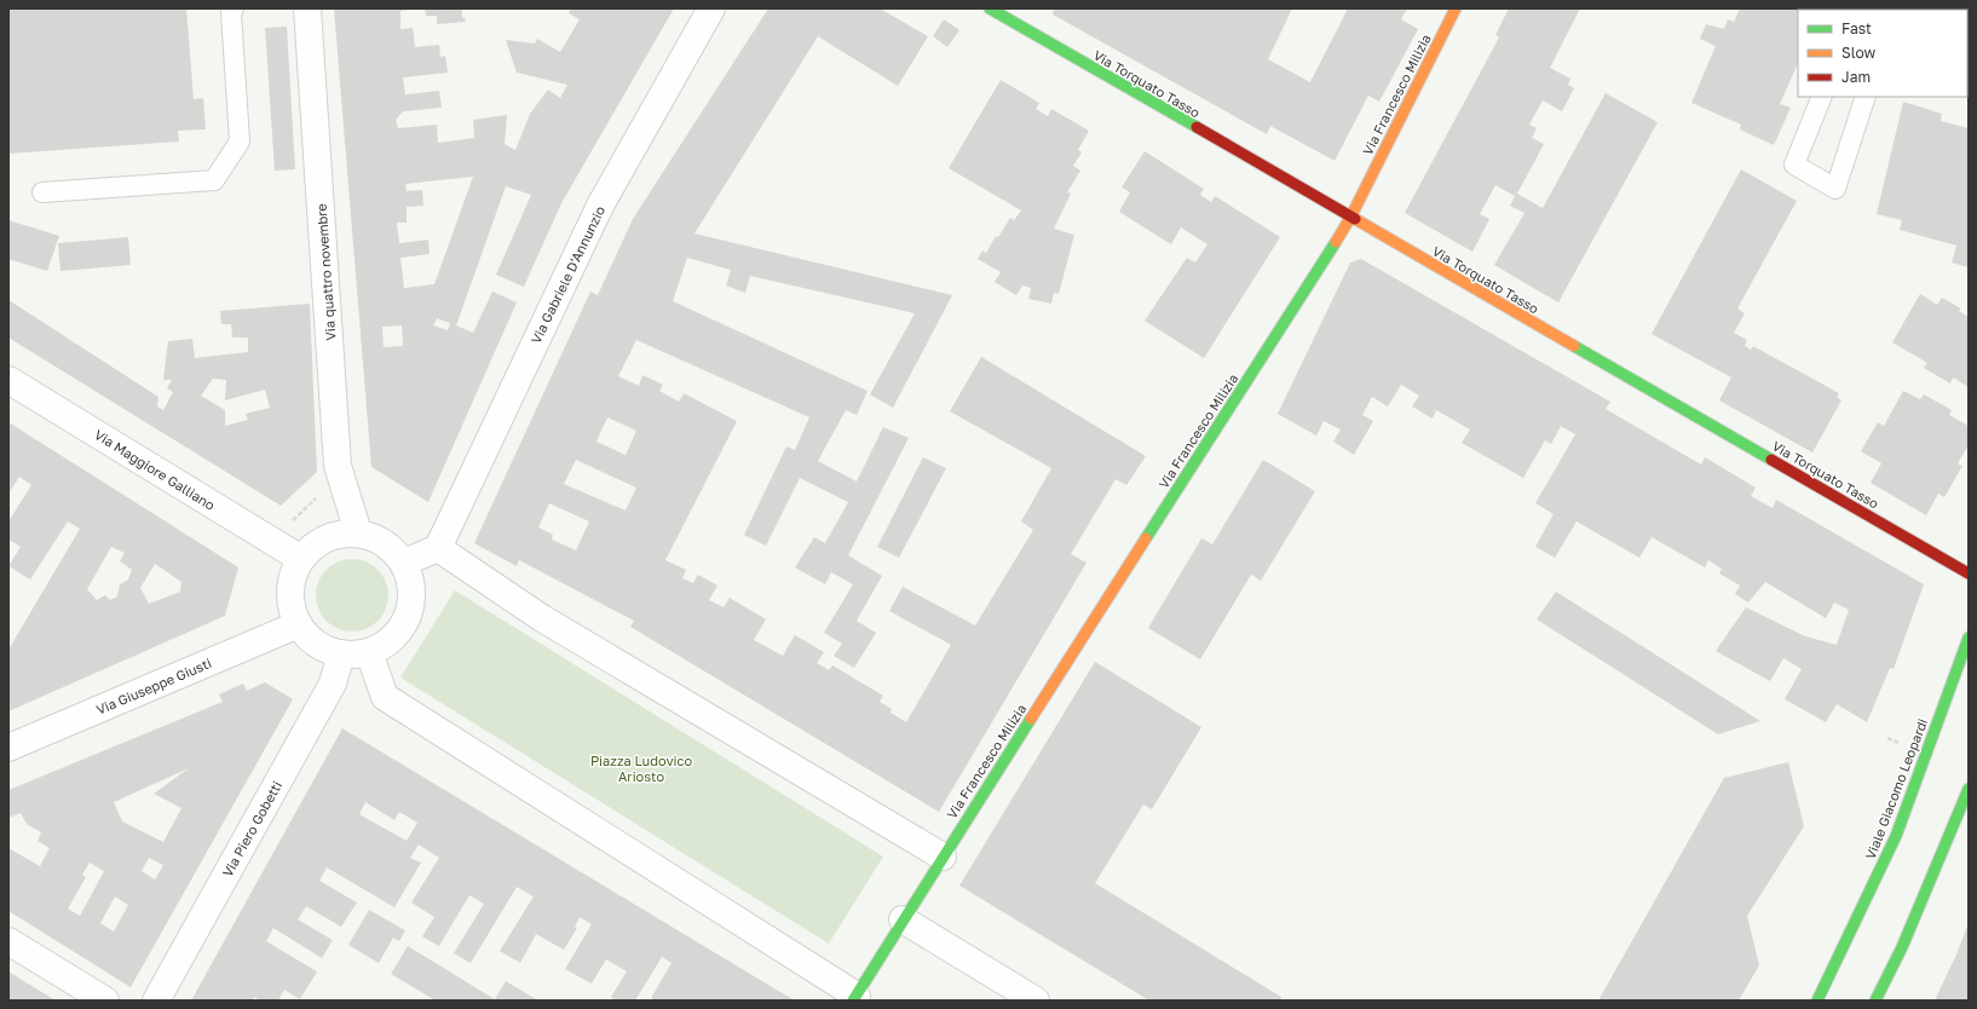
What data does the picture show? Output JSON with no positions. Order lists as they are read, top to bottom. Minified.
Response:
{"streets":{"street":["Via Torquato Tasso","Via Francesco Milizia","Via quattro novembre","Via Gabriele D'Annunzio","Via Maggiore Galliano","Via Giuseppe Giusti","Viale Giacomo Leopardi","Via Piero Gobetti"]},"crossings":[["Via Torquato Tasso","Via Francesco Milizia"],["Via quattro novembre","Via Maggiore Galliano"],["Via quattro novembre","Via Giuseppe Giusti"],["Via quattro novembre","Via Piero Gobetti"],["Via Maggiore Galliano","Via Giuseppe Giusti"],["Via Maggiore Galliano","Via Piero Gobetti"],["Via Giuseppe Giusti","Via Piero Gobetti"]],"parks":["Piazza Ludovico Ariosto"],"legend":["Fast","Slow","Jam"]}
